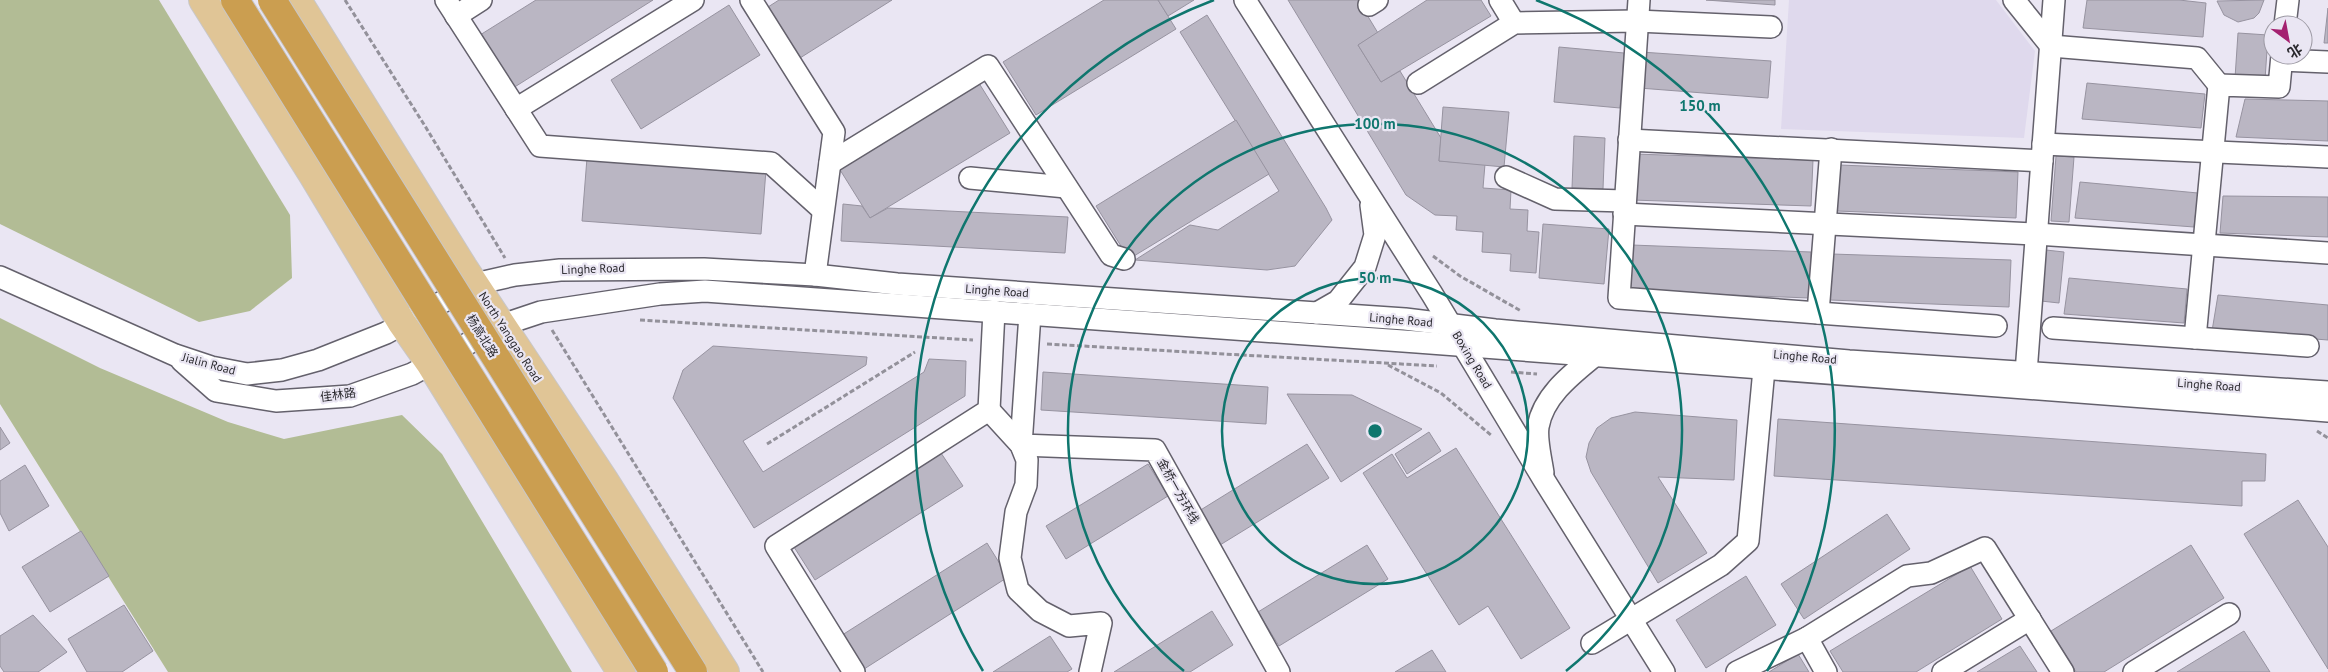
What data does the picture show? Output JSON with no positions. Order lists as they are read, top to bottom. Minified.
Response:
{"streets":{"highway":["杨高北路"],"main road":["North Yanggao Road"],"street":["Linghe Road","Boxing Road","Jialin Road","佳林路","金桥一方环线"]},"crossings":[["Linghe Road","North Yanggao Road"],["Linghe Road","Boxing Road"],["Linghe Road","Jialin Road"],["Linghe Road","佳林路"],["North Yanggao Road","Jialin Road"],["North Yanggao Road","佳林路"],["Jialin Road","佳林路"]],"north":"bottom right","rings":["150 m","100 m","50 m"]}
